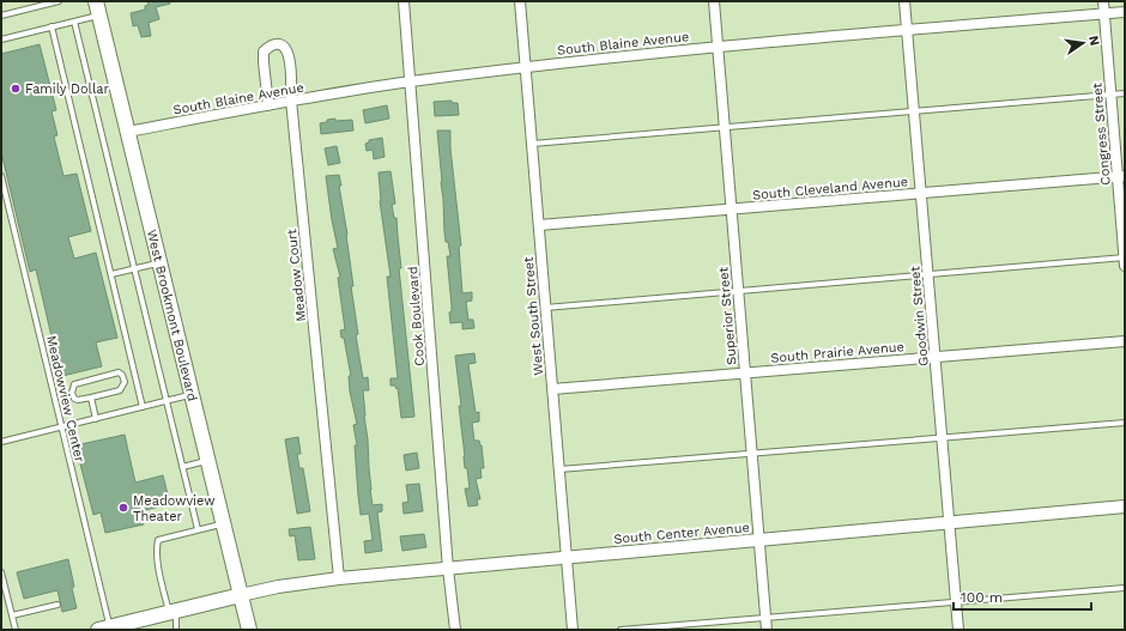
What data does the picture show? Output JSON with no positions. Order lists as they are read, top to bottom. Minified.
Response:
{"streets":{"main road":["West Brookmont Boulevard"],"street":["South Blaine Avenue","Congress Street","South Cleveland Avenue","Meadow Court","Cook Boulevard","West South Street","Superior Street","Goodwin Street","South Prairie Avenue","South Center Avenue"],"lane":["Meadowview Center"]},"crossings":[["South Blaine Avenue","Congress Street"],["South Blaine Avenue","Meadow Court"],["South Blaine Avenue","West Brookmont Boulevard"],["South Blaine Avenue","Cook Boulevard"],["South Blaine Avenue","West South Street"],["South Blaine Avenue","Superior Street"],["South Blaine Avenue","Goodwin Street"],["Congress Street","South Cleveland Avenue"],["South Cleveland Avenue","West South Street"],["South Cleveland Avenue","Superior Street"],["South Cleveland Avenue","Goodwin Street"],["Meadow Court","South Center Avenue"],["West Brookmont Boulevard","South Center Avenue"],["Cook Boulevard","South Center Avenue"],["West South Street","South Prairie Avenue"],["West South Street","South Center Avenue"],["Superior Street","South Prairie Avenue"],["Superior Street","South Center Avenue"],["Goodwin Street","South Prairie Avenue"],["Goodwin Street","South Center Avenue"]],"places":["Family Dollar","Meadowview Theater"],"scale_bar":"100 m","north":"right"}
